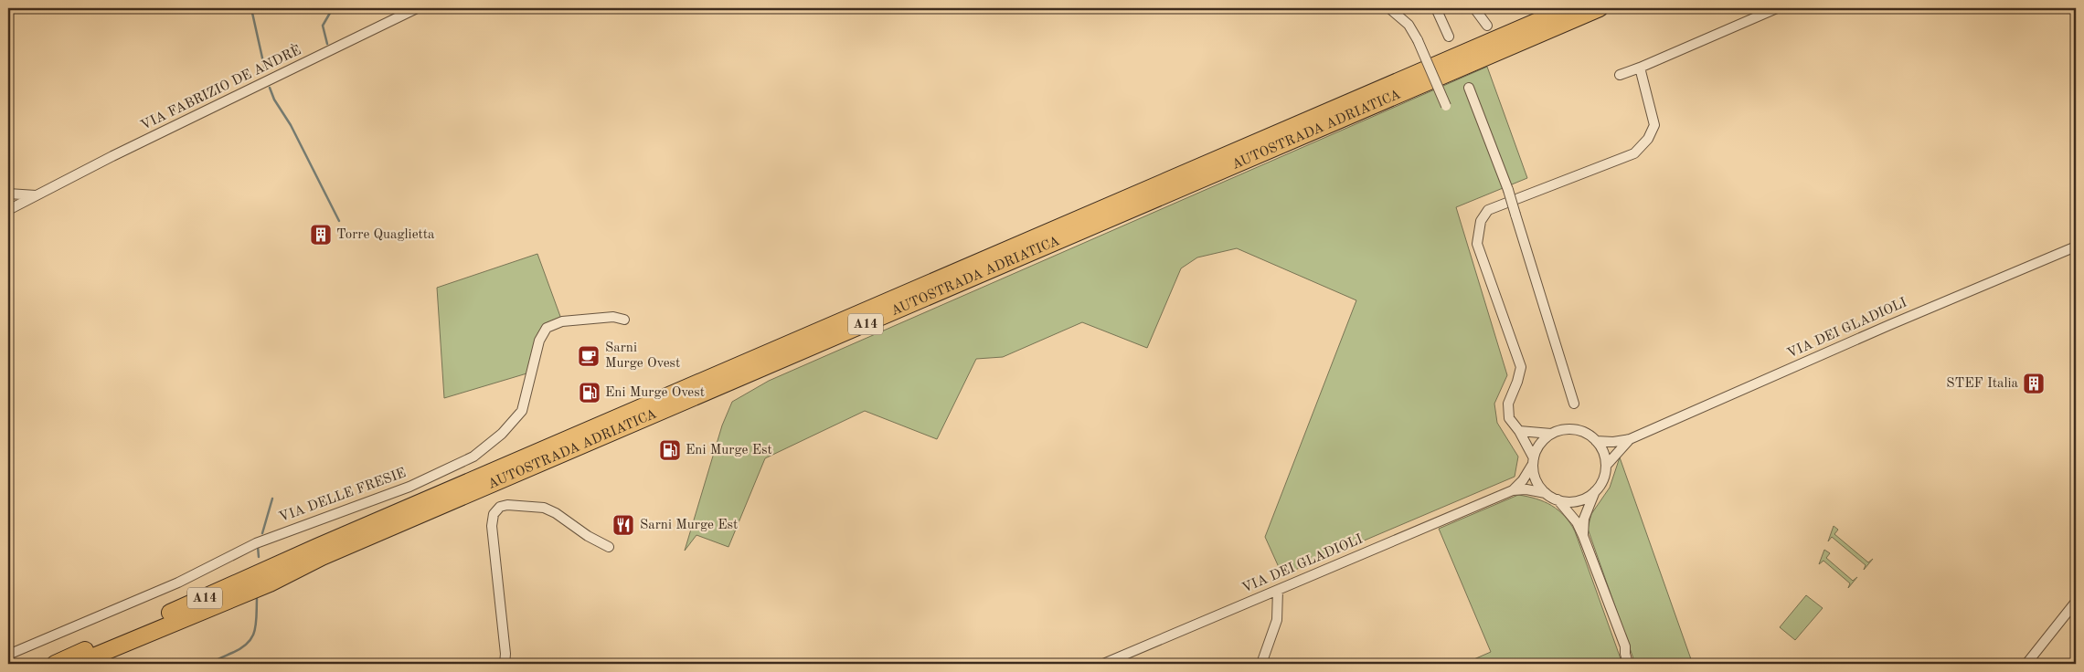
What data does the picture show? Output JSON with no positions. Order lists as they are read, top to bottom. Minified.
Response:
{"streets":{"highway":["AUTOSTRADA ADRIATICA","A14"],"street":["VIA FABRIZIO DE ANDRÈ","VIA DEI GLADIOLI","VIA DELLE FRESIE"]},"crossings":[["AUTOSTRADA ADRIATICA","A14"]],"places":{"building":["Torre Quaglietta","STEF Italia"],"cafe":["Sarni Murge Ovest"],"fuel station":["Eni Murge Ovest","Eni Murge Est"],"restaurant":["Sarni Murge Est"]}}
